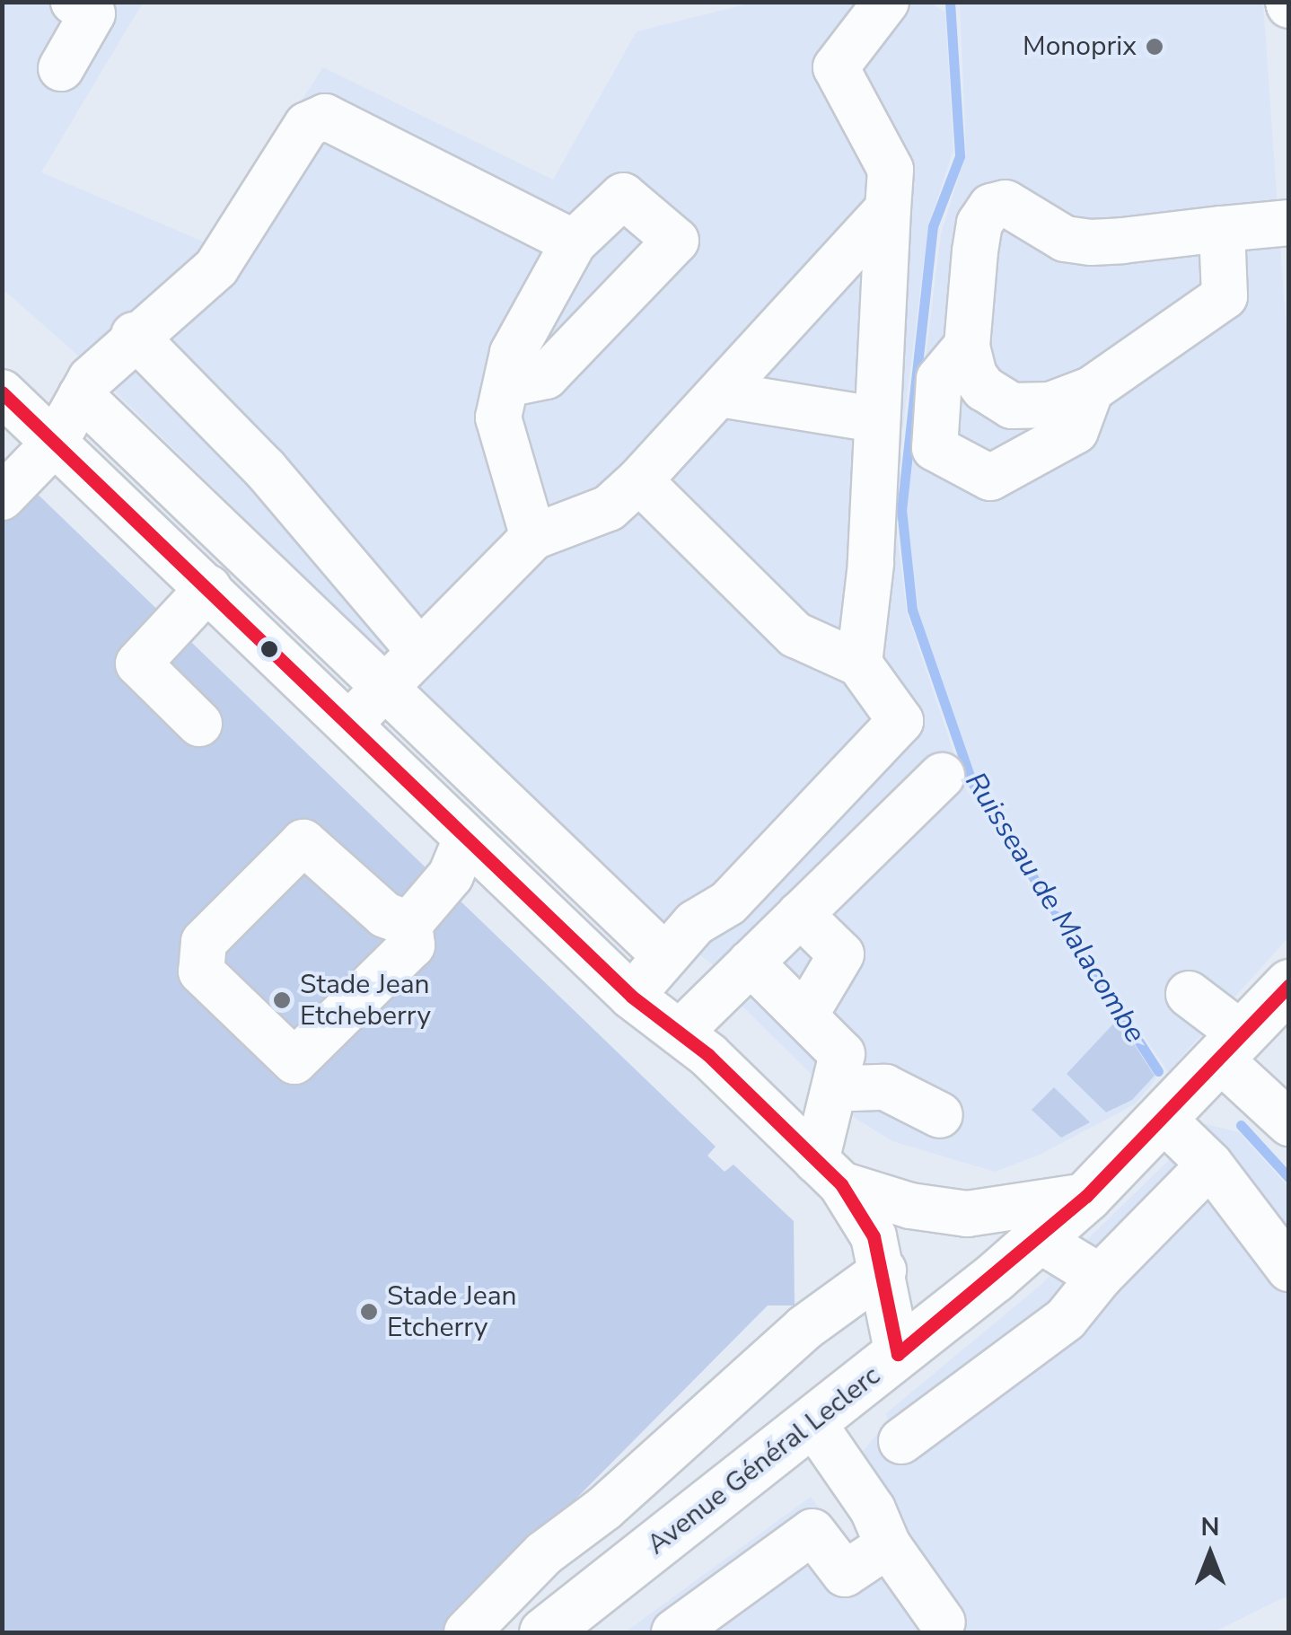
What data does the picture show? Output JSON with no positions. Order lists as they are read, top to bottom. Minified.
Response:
{"streets":{"main road":["Avenue Général Leclerc"]},"water":["Ruisseau de Malacombe"],"places":["Monoprix","Stade Jean Etcheberry","Stade Jean Etcherry"],"north":"top"}
